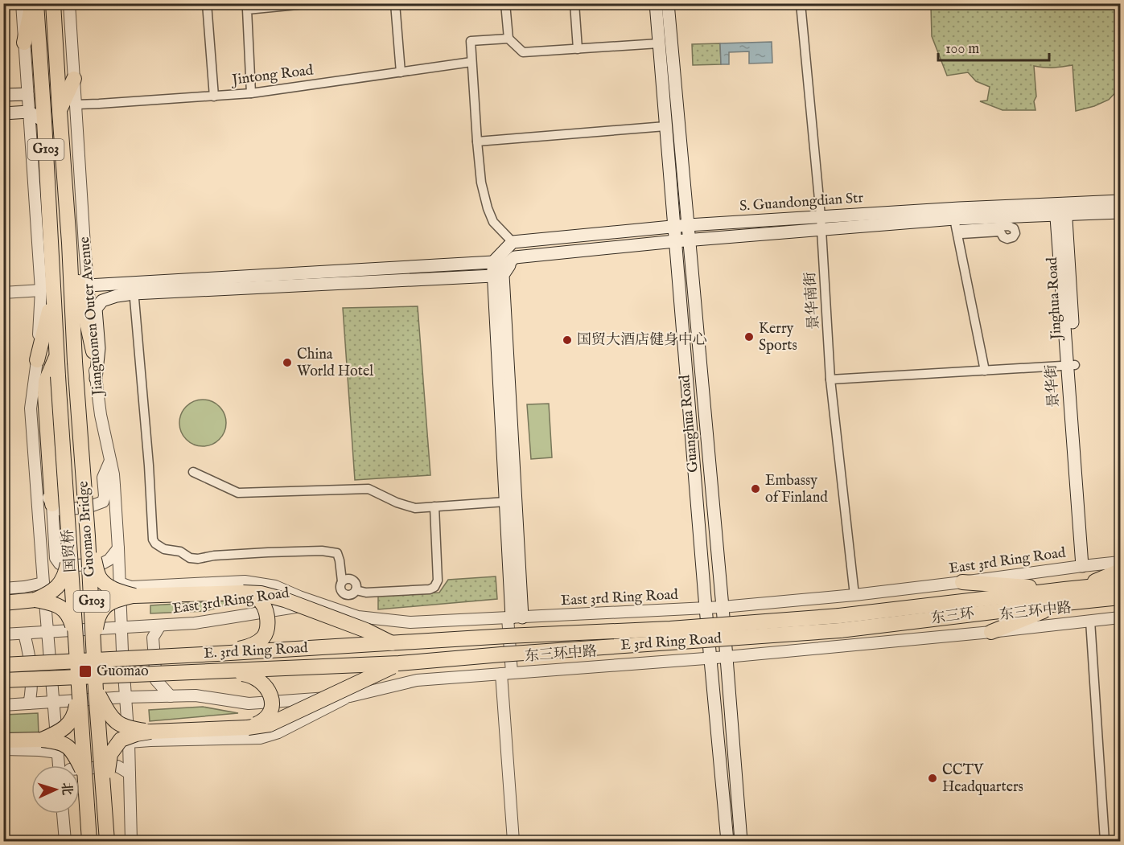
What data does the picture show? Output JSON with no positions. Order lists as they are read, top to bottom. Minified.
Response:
{"streets":{"highway":["G103","Jianguomen Outer Avenue","Guomao Bridge","国贸桥","东三环","E. 3rd Ring Road"],"main road":["S. Guandongdian Str","景华街","Guanghua Road"],"street":["Jintong Road","景华南街","East 3rd Ring Road","东三环中路"]},"crossings":[["Jintong Road","Jianguomen Outer Avenue"],["G103","国贸桥"],["S. Guandongdian Str","景华南街"],["S. Guandongdian Str","景华街"],["S. Guandongdian Str","Guanghua Road"],["景华南街","East 3rd Ring Road"],["Jianguomen Outer Avenue","Guomao Bridge"],["Jianguomen Outer Avenue","East 3rd Ring Road"],["Jianguomen Outer Avenue","东三环中路"],["Guanghua Road","East 3rd Ring Road"],["Guanghua Road","东三环中路"],["东三环","E. 3rd Ring Road"]],"places":{"other":["Kerry Sports","国贸大酒店健身中心","China World Hotel","Embassy of Finland","CCTV Headquarters"],"transit":["Guomao"]},"scale_bar":"100 m","north":"right"}
